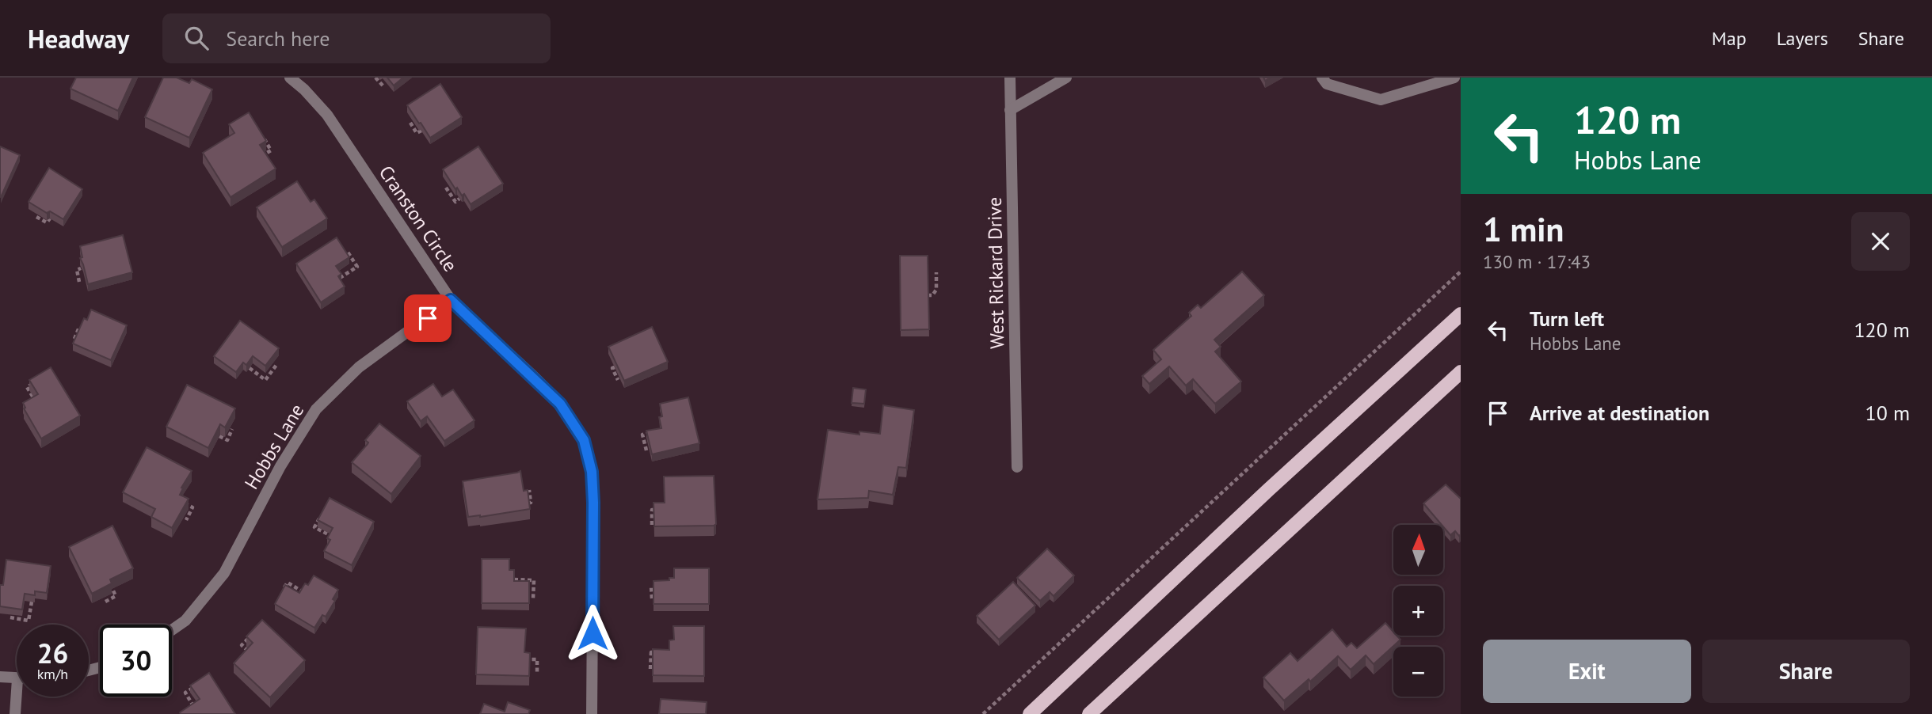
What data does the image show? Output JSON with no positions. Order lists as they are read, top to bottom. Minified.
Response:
{"streets":{"street":["Cranston Circle","West Rickard Drive","Hobbs Lane"]},"crossings":[["Cranston Circle","Hobbs Lane"]],"north":"top","page":{"header":"Headway","search":"Search here","nav":["Map","Layers","Share"],"turn":["120 m","Hobbs Lane"],"heading":["1 min","130 m · 17:43"],"list":[{"name":"Turn left","note":"Hobbs Lane","value":"120 m"},{"name":"Arrive at destination","value":"10 m"}],"map_buttons":["+","−"],"speed":"26 km/h","limit":"30","buttons":["Exit","Share"]}}
